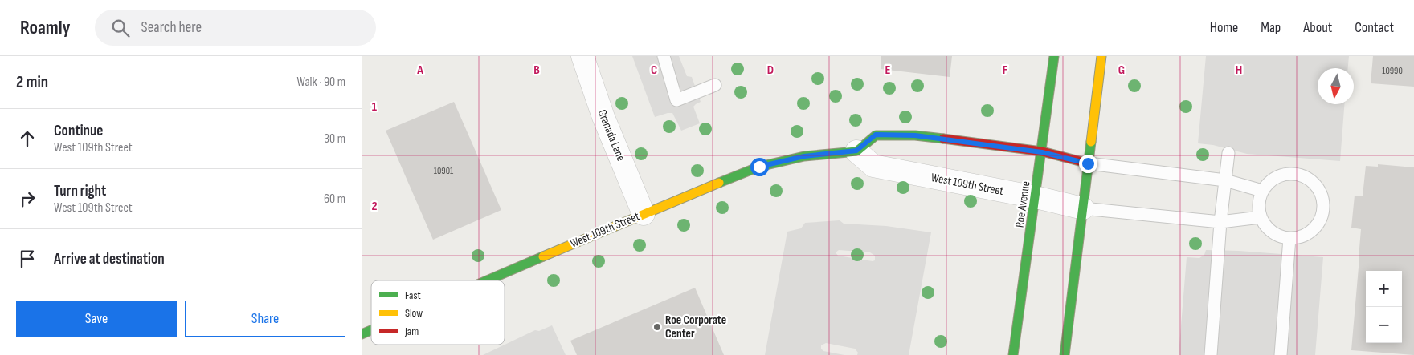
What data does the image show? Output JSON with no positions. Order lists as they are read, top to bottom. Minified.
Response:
{"streets":{"street":["Granada Lane","West 109th Street","Roe Avenue"]},"crossings":[["Granada Lane","West 109th Street"],["West 109th Street","Roe Avenue"]],"places":["Roe Corporate Center"],"house_numbers":["10990","10901"],"legend":["Fast","Slow","Jam"],"north":"bottom","page":{"header":"Roamly","search":"Search here","nav":["Home","Map","About","Contact"],"heading":["2 min","Walk · 90 m"],"list":[["Continue","West 109th Street","30 m"],["Turn right","West 109th Street","60 m"],"Arrive at destination"],"map_buttons":["+","−"],"buttons":["Save","Share"]},"grid":{"columns":["A","B","C","D","E","F","G","H"],"rows":["1","2"]}}
